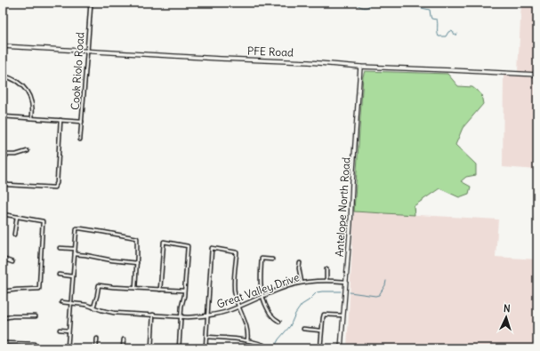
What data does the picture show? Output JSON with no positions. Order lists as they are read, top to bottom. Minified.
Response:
{"streets":{"main road":["PFE Road","Antelope North Road"],"street":["Cook Riolo Road","Great Valley Drive"]},"crossings":[["PFE Road","Cook Riolo Road"],["PFE Road","Antelope North Road"],["Antelope North Road","Great Valley Drive"]],"north":"top"}
